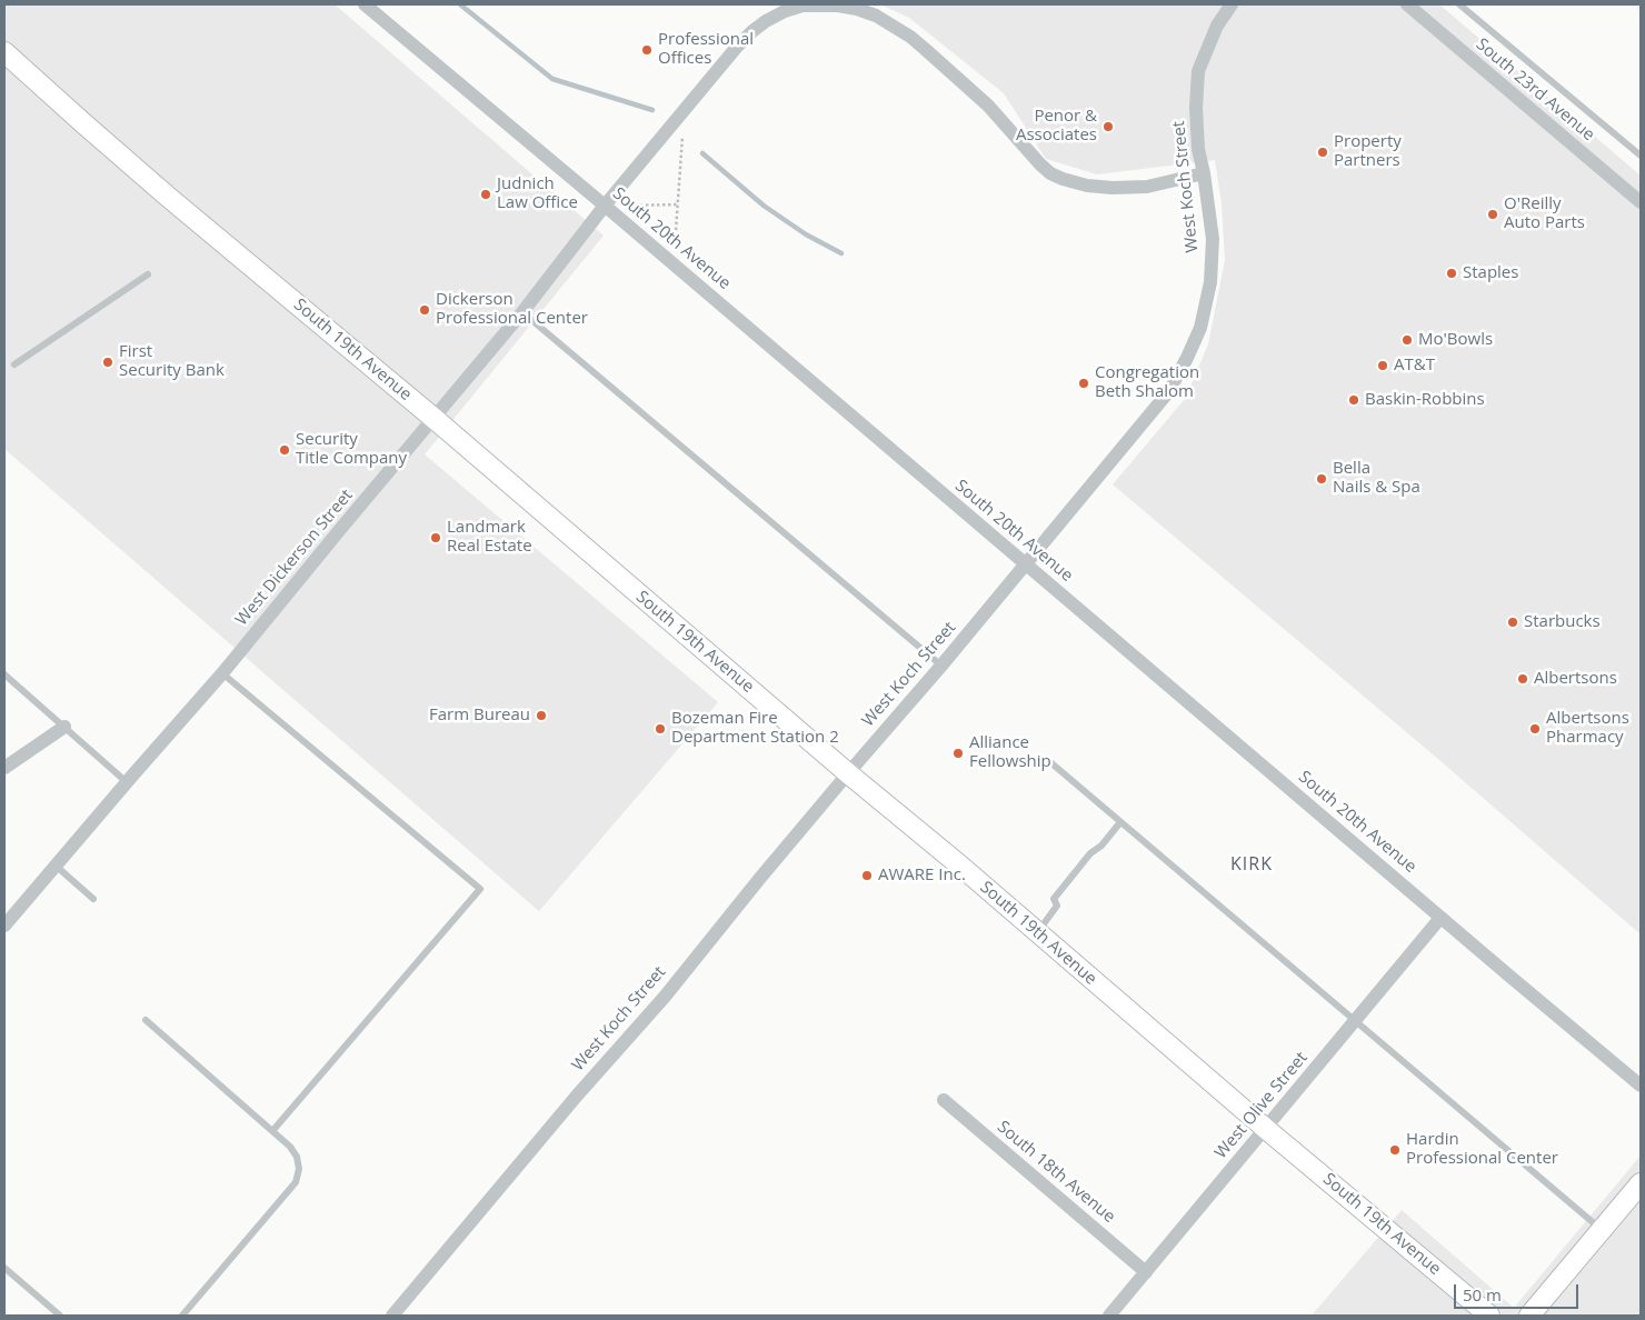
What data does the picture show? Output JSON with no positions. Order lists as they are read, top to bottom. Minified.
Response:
{"streets":{"main road":["South 19th Avenue"],"street":["South 23rd Avenue","West Koch Street","South 20th Avenue","West Dickerson Street","West Olive Street","South 18th Avenue"]},"crossings":[["West Koch Street","South 20th Avenue"],["West Koch Street","South 19th Avenue"],["West Koch Street","West Dickerson Street"],["South 20th Avenue","West Dickerson Street"],["South 20th Avenue","West Olive Street"],["South 19th Avenue","West Dickerson Street"],["South 19th Avenue","West Olive Street"],["West Olive Street","South 18th Avenue"]],"districts":["KIRK"],"places":["Professional Offices","Penor & Associates","Property Partners","Judnich Law Office","O'Reilly Auto Parts","Staples","Dickerson Professional Center","Mo'Bowls","First Security Bank","AT&T","Congregation Beth Shalom","Baskin-Robbins","Security Title Company","Bella Nails & Spa","Landmark Real Estate","Starbucks","Albertsons","Farm Bureau","Bozeman Fire Department Station 2","Albertsons Pharmacy","Alliance Fellowship","AWARE Inc.","Hardin Professional Center"],"scale_bar":"50 m"}
